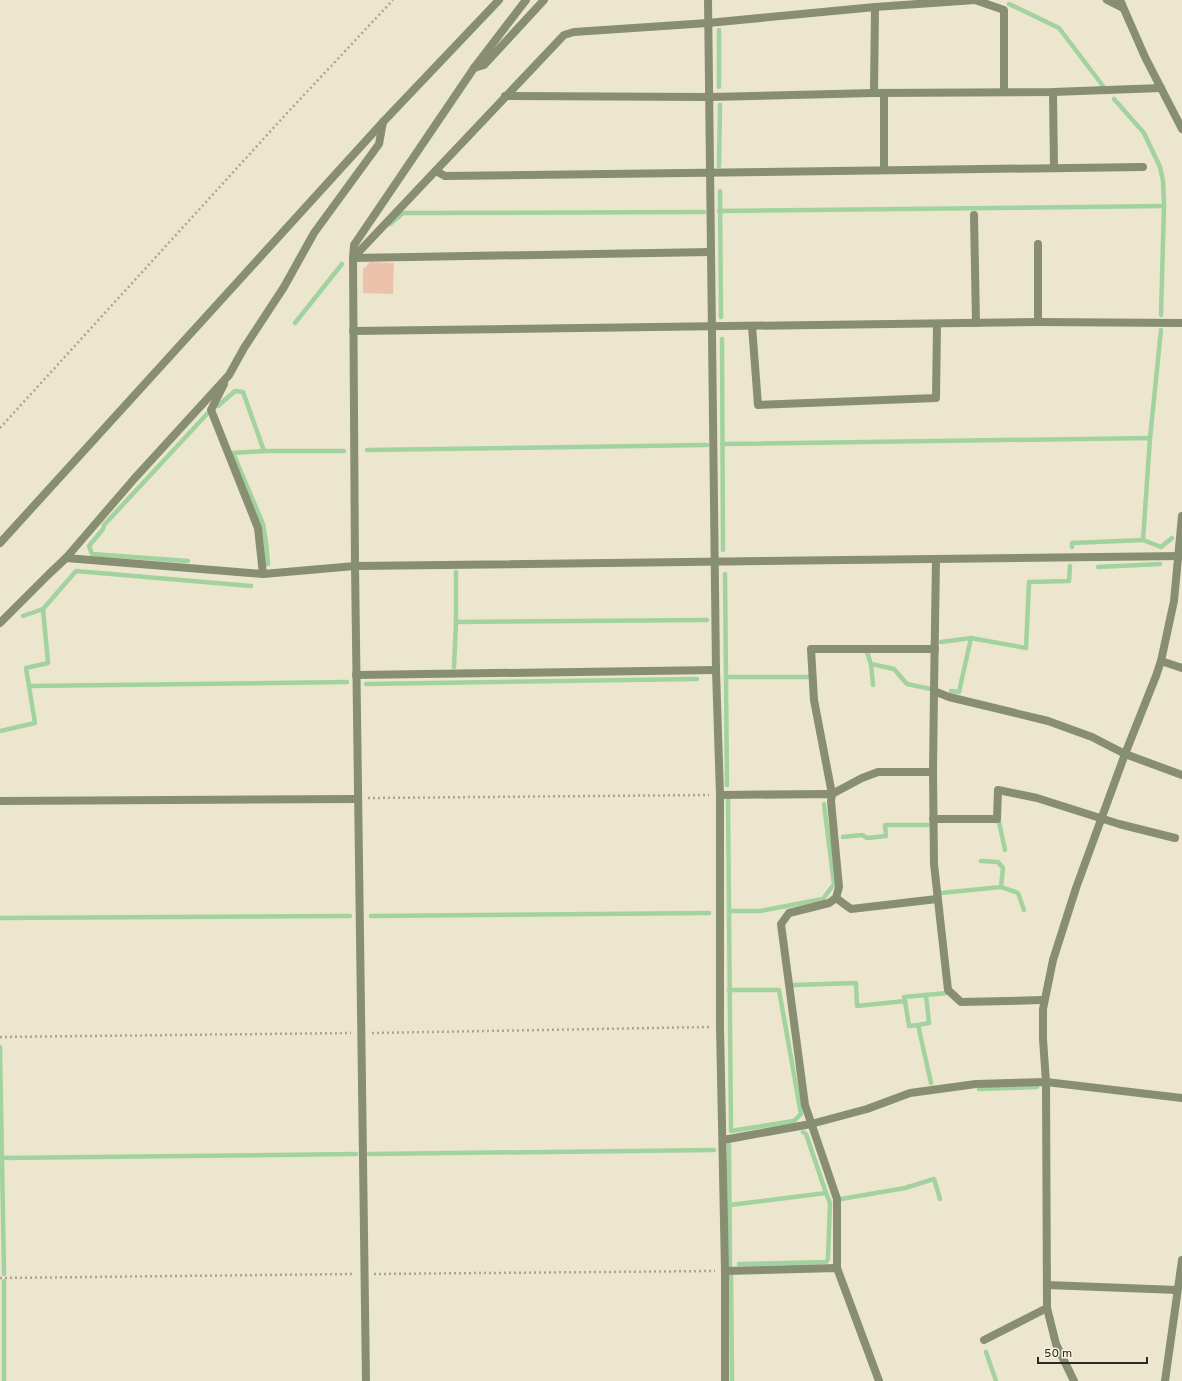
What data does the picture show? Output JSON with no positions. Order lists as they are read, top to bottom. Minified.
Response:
{"scale_bar":"50 m"}
